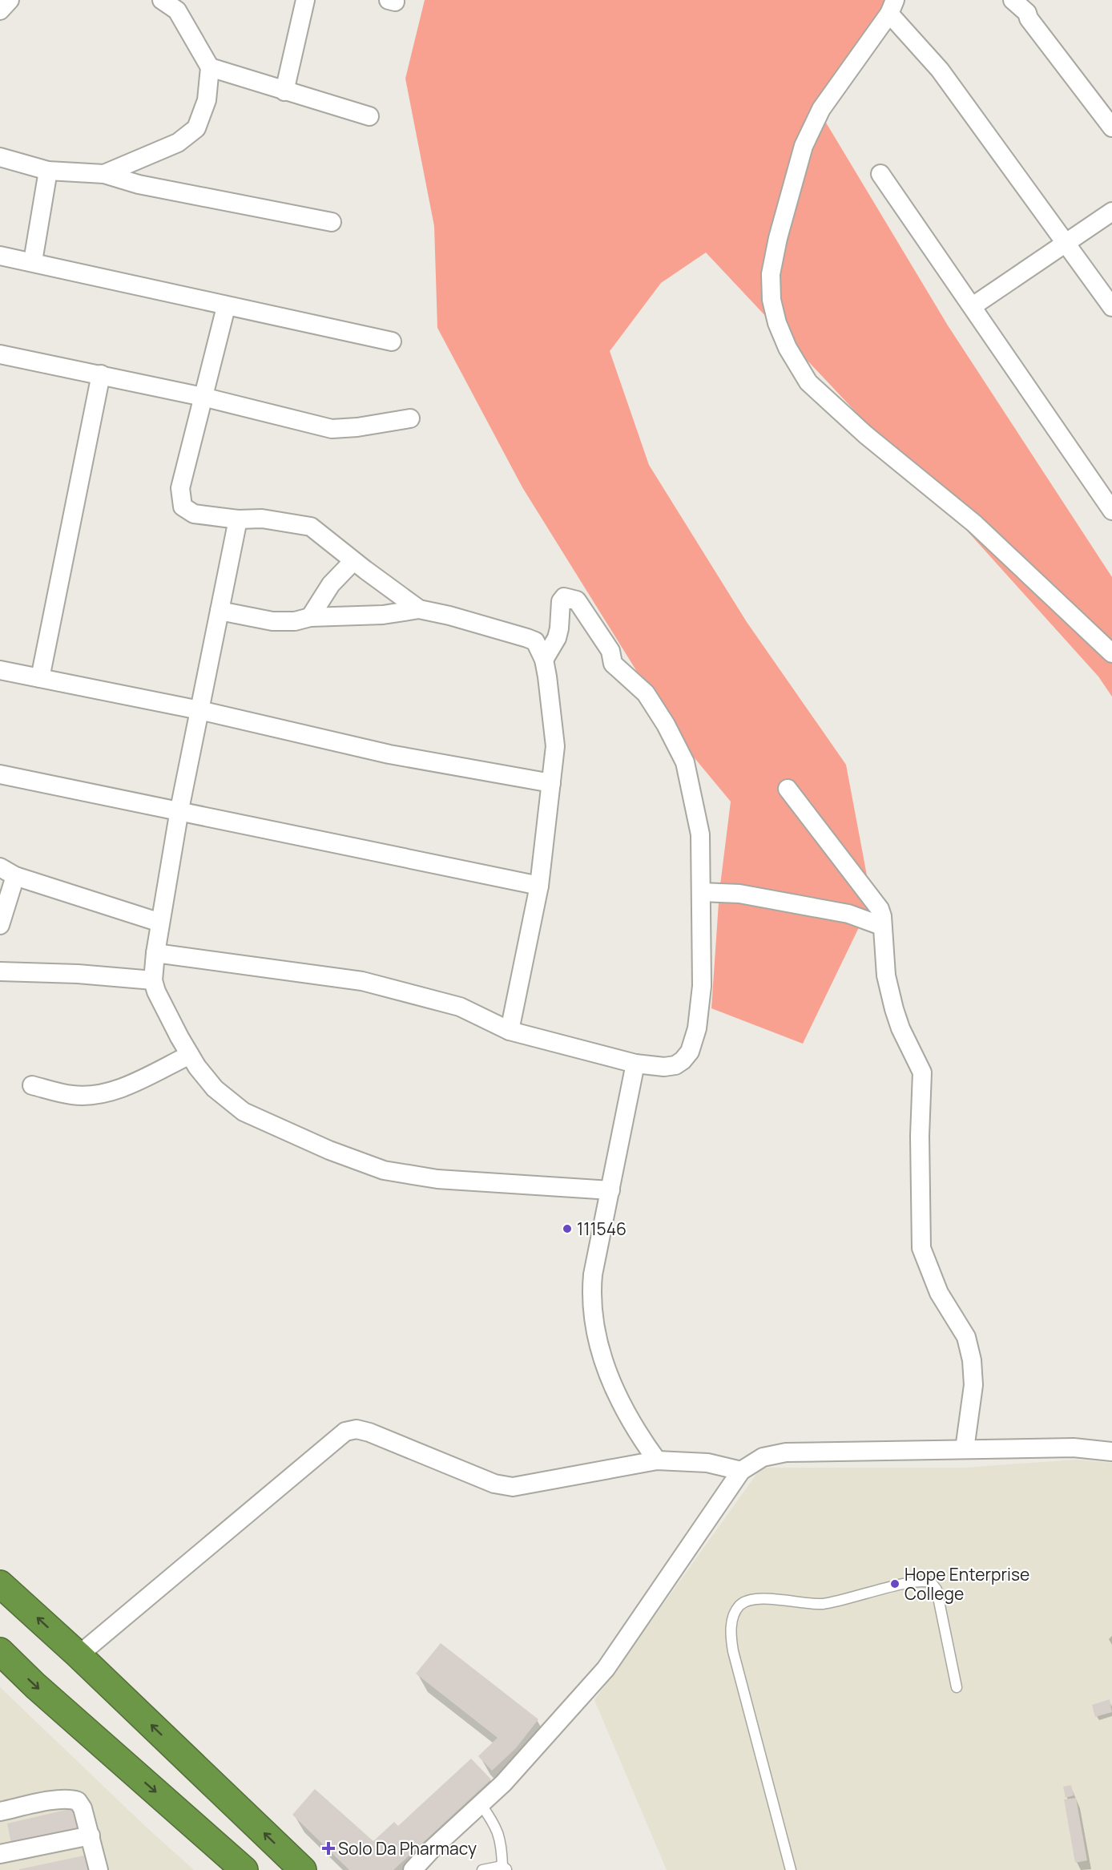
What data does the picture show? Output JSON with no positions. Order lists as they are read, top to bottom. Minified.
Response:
{"places":{"other":["111546","Hope Enterprise College"],"health":["Solo Da Pharmacy"]}}
